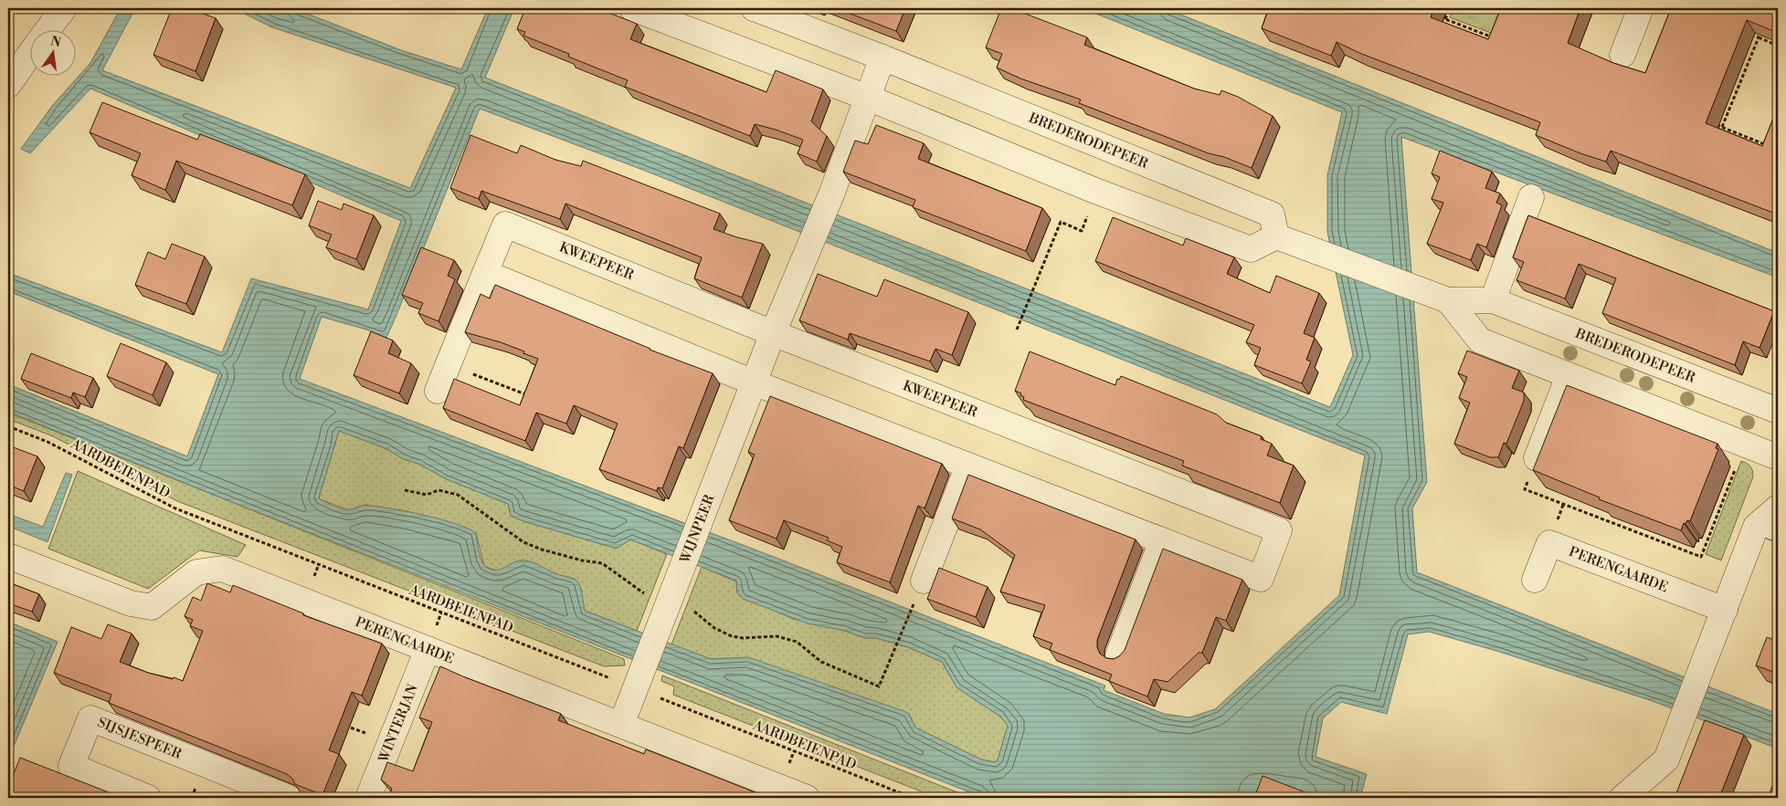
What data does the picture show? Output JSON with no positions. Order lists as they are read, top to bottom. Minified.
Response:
{"streets":{"street":["BREDERODEPEER","KWEEPEER","WIJNPEER","PERENGAARDE","WINTERJAN","SIJSJESPEER"],"path":["AARDBEIENPAD"]},"crossings":[["KWEEPEER","WIJNPEER"],["AARDBEIENPAD","WIJNPEER"],["WIJNPEER","PERENGAARDE"],["PERENGAARDE","WINTERJAN"]],"north":"top"}
